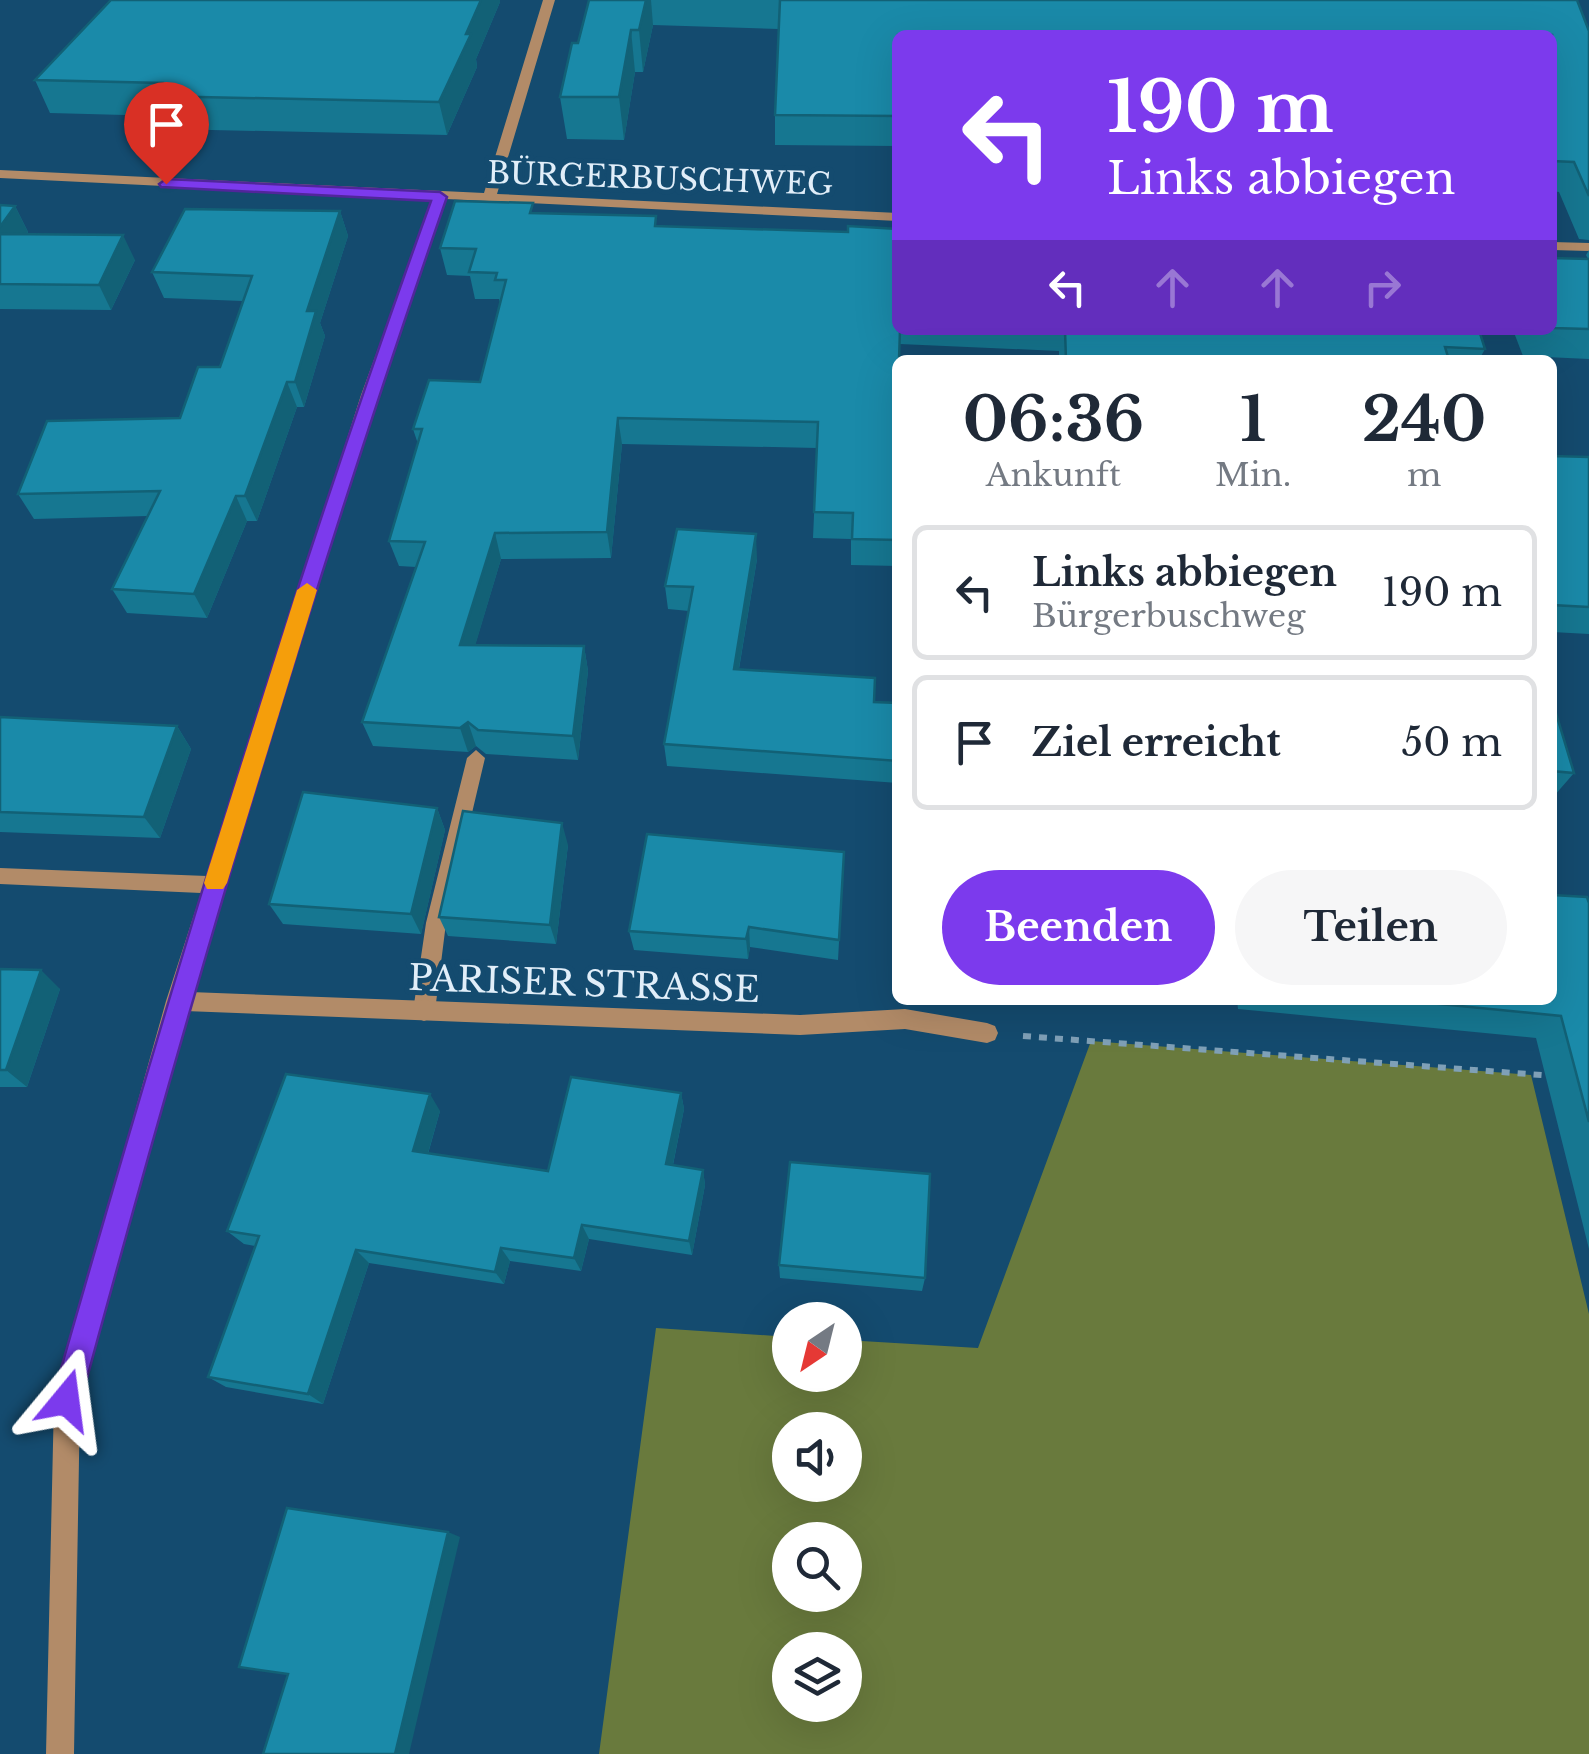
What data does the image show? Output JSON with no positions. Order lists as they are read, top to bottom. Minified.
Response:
{"streets":{"street":["BÜRGERBUSCHWEG","PARISER STRASSE"]},"north":"bottom left","page":{"turn":["190 m","Links abbiegen"],"eta":["06:36","Ankunft","1","Min.","240","m"],"list":[{"name":"Links abbiegen","note":"Bürgerbuschweg","value":"190 m"},{"name":"Ziel erreicht","value":"50 m"}],"buttons":["Beenden","Teilen"]}}
